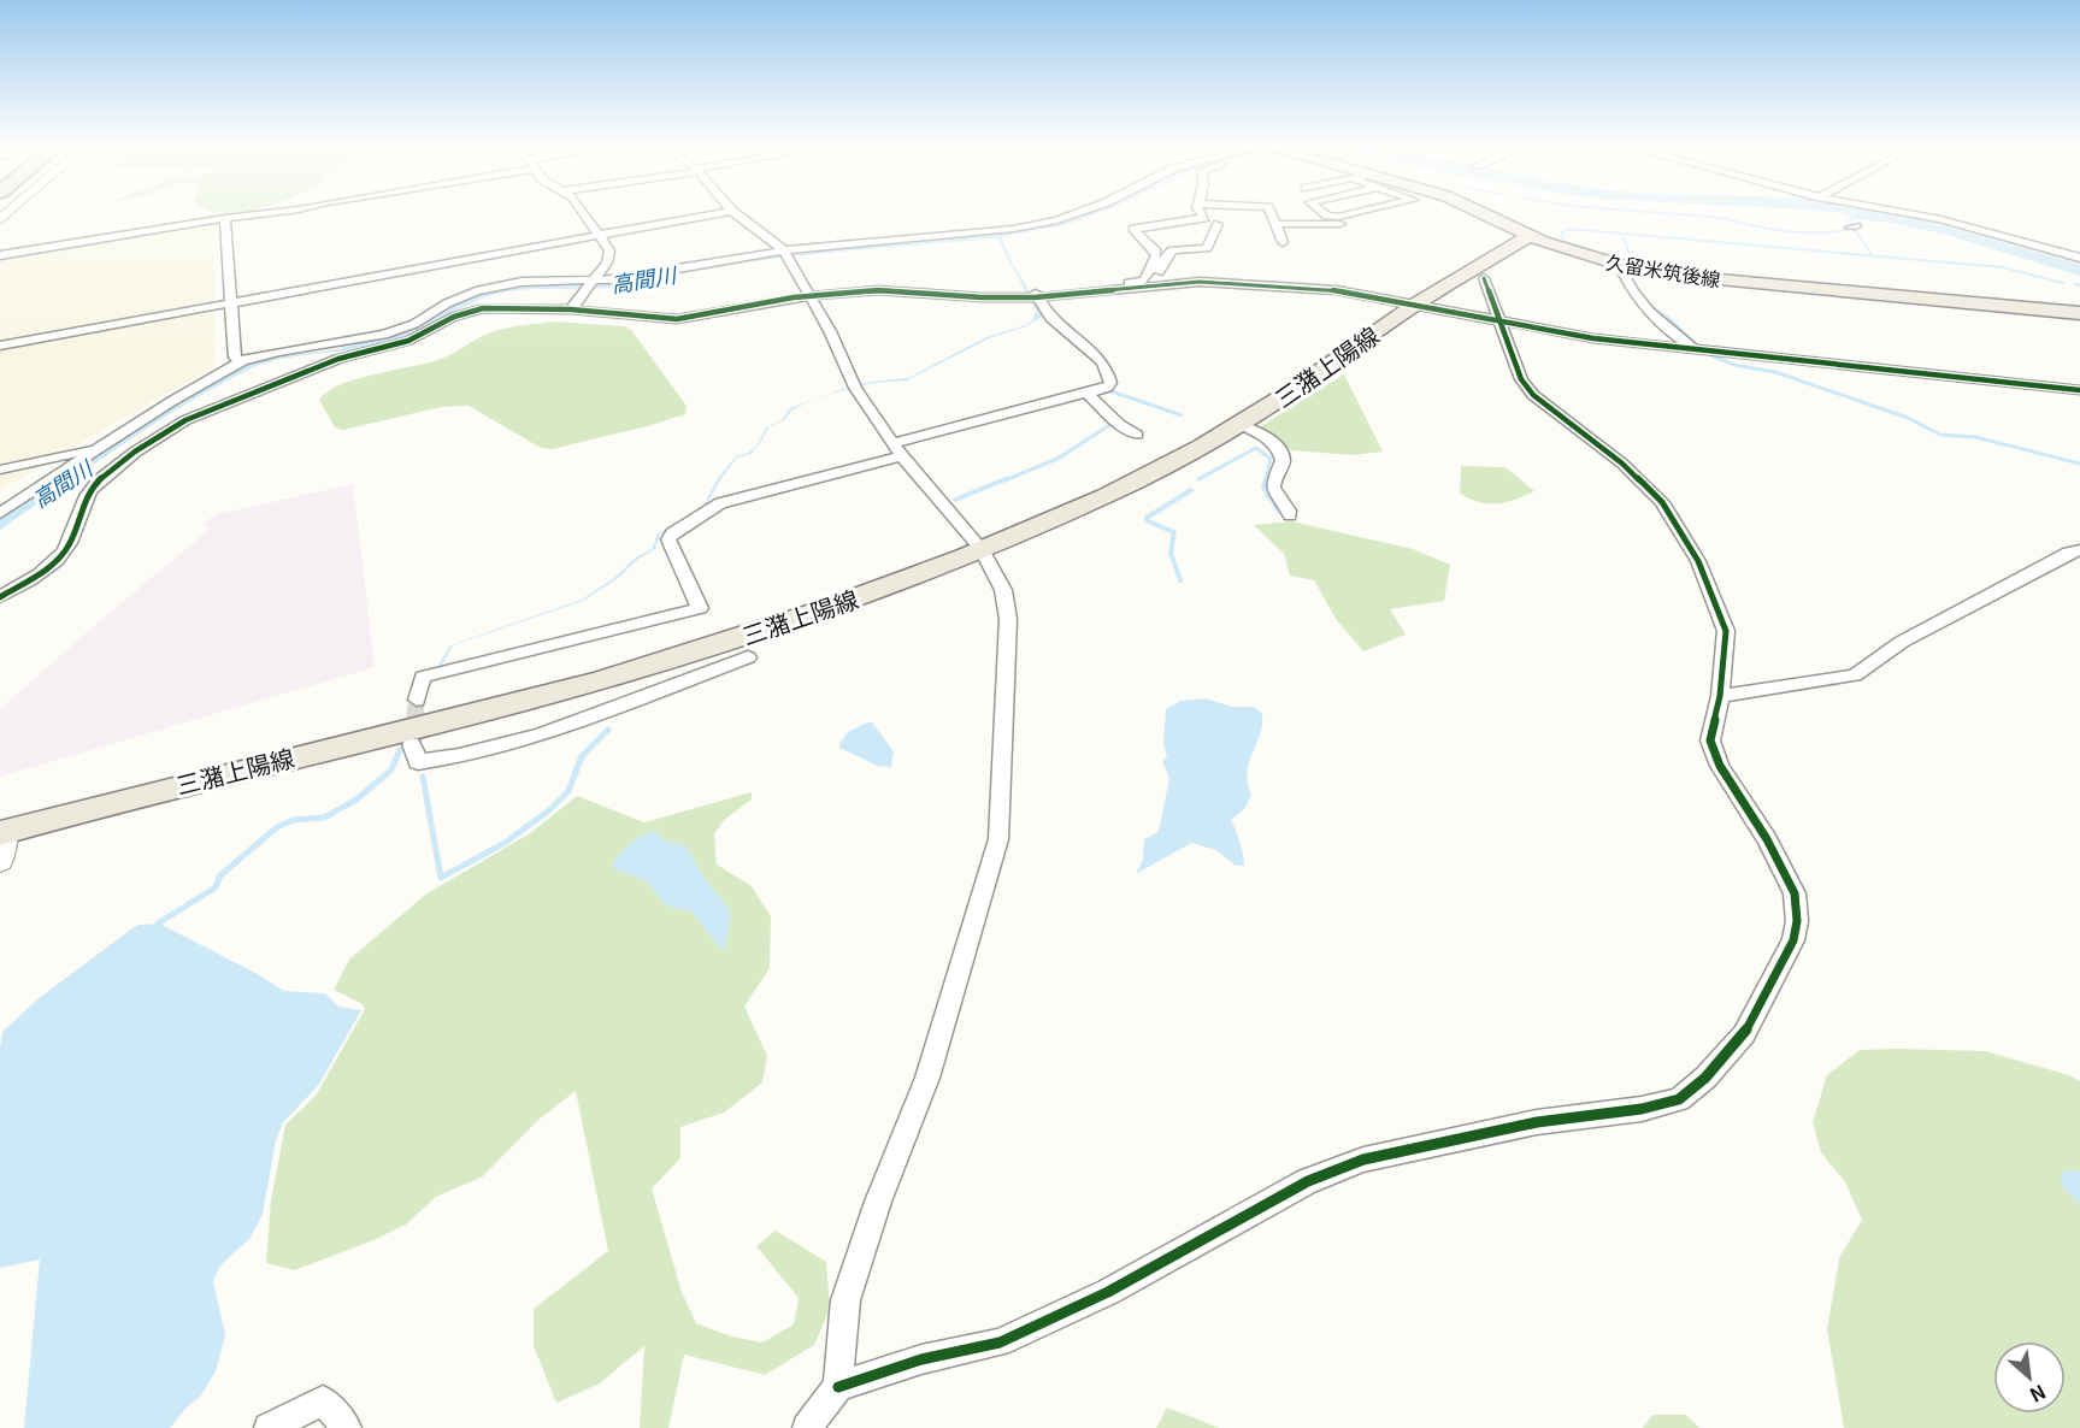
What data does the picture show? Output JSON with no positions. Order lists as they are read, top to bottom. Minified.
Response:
{"streets":{"main road":["久留米筑後線","三潴上陽線"]},"crossings":[["久留米筑後線","三潴上陽線"]],"water":["高間川"],"north":"bottom right"}
